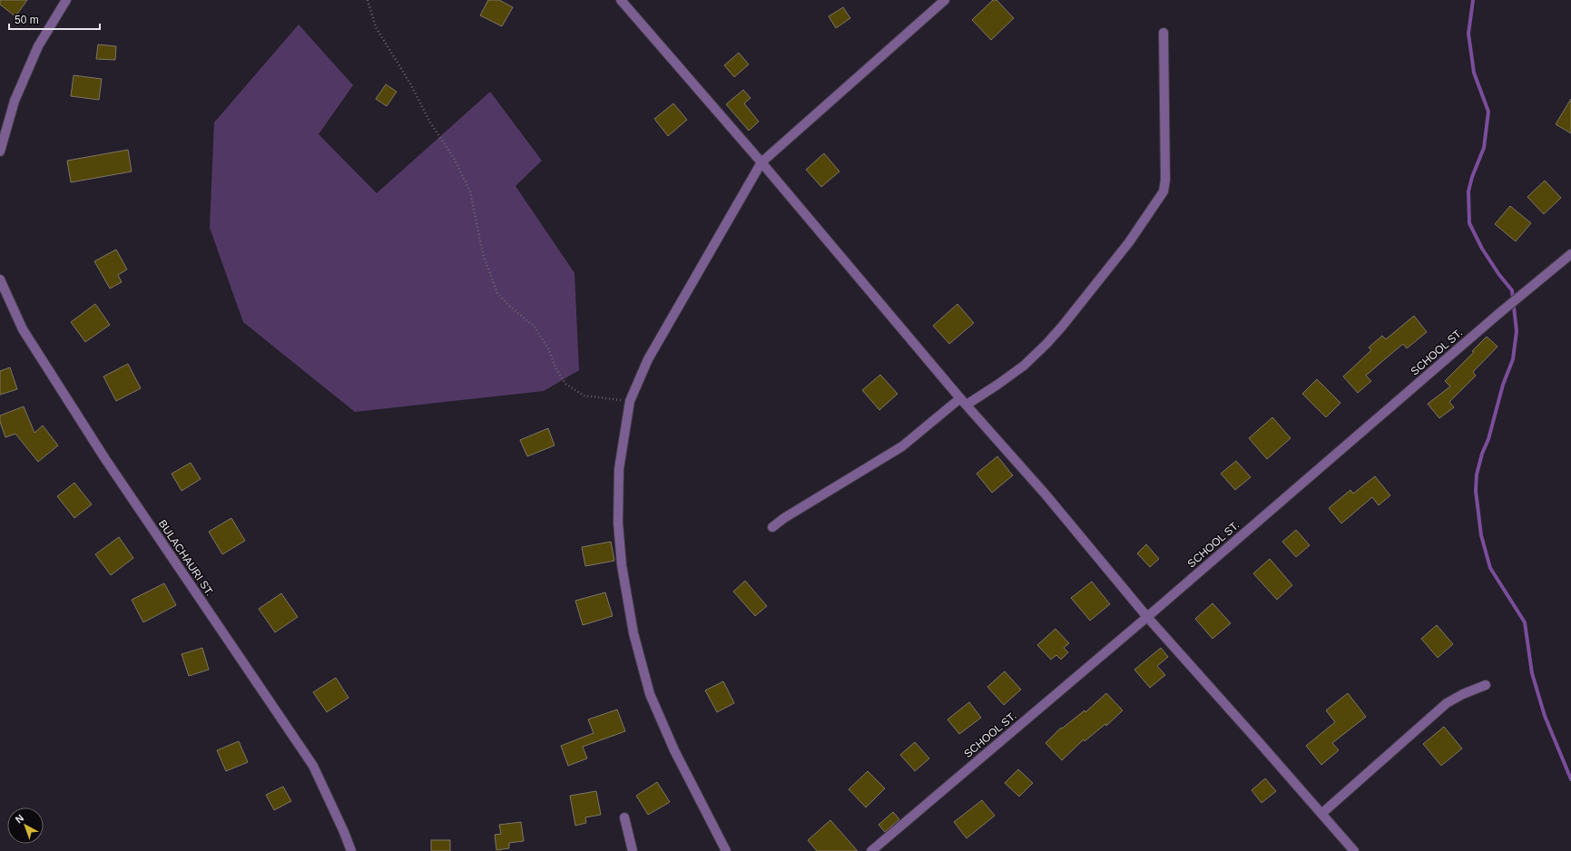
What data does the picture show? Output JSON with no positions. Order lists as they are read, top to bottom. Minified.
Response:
{"streets":{"street":["SCHOOL ST.","BULACHAURI ST."]},"scale_bar":"50 m","north":"top left"}
